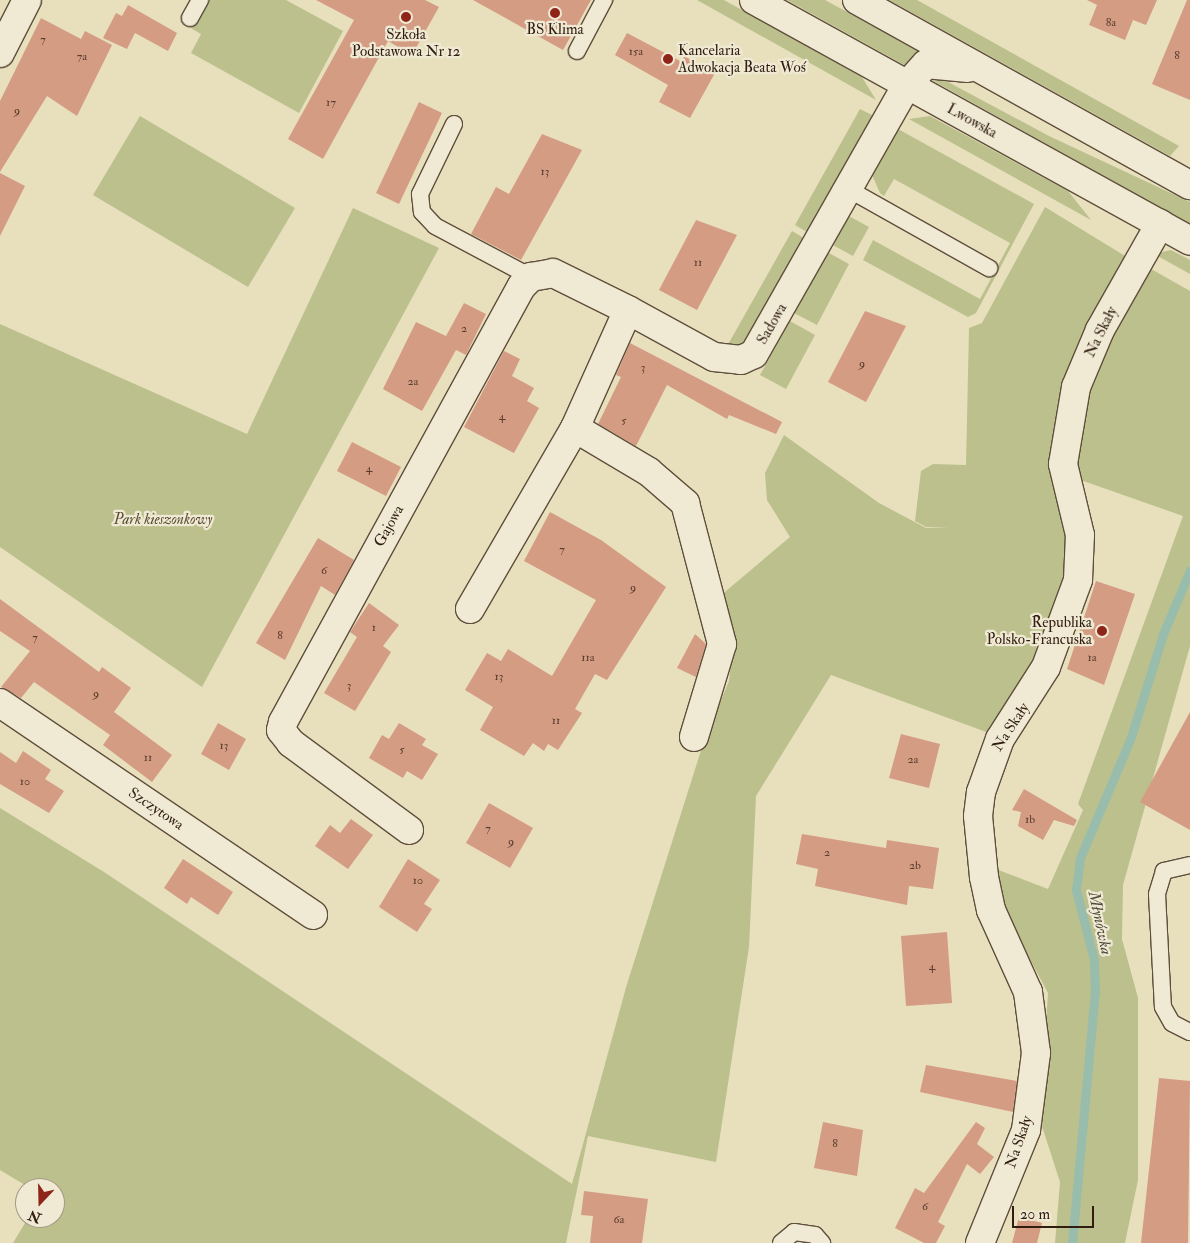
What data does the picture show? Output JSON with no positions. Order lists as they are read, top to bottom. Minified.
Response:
{"streets":{"street":["Lwowska","Sadowa","Na Skały","Gajowa","Szczytowa"]},"crossings":[["Lwowska","Sadowa"],["Lwowska","Na Skały"]],"water":["Młynówka"],"parks":["Park kieszonkowy"],"places":["BS Klima","Szkoła Podstawowa Nr 12","Kancelaria Adwokacja Beata Woś","Republika Polsko-Francuska"],"house_numbers":["8a","7","15a","8","7a","17","9","13","11","2","9","3","2a","4","5","4","7","6","9","1","8","7","11a","1a","13","3","9","11","13","5","11","2a","10","1b","7","9","2","2b","10","4","8","6","6a"],"scale_bar":"20 m","north":"bottom"}
